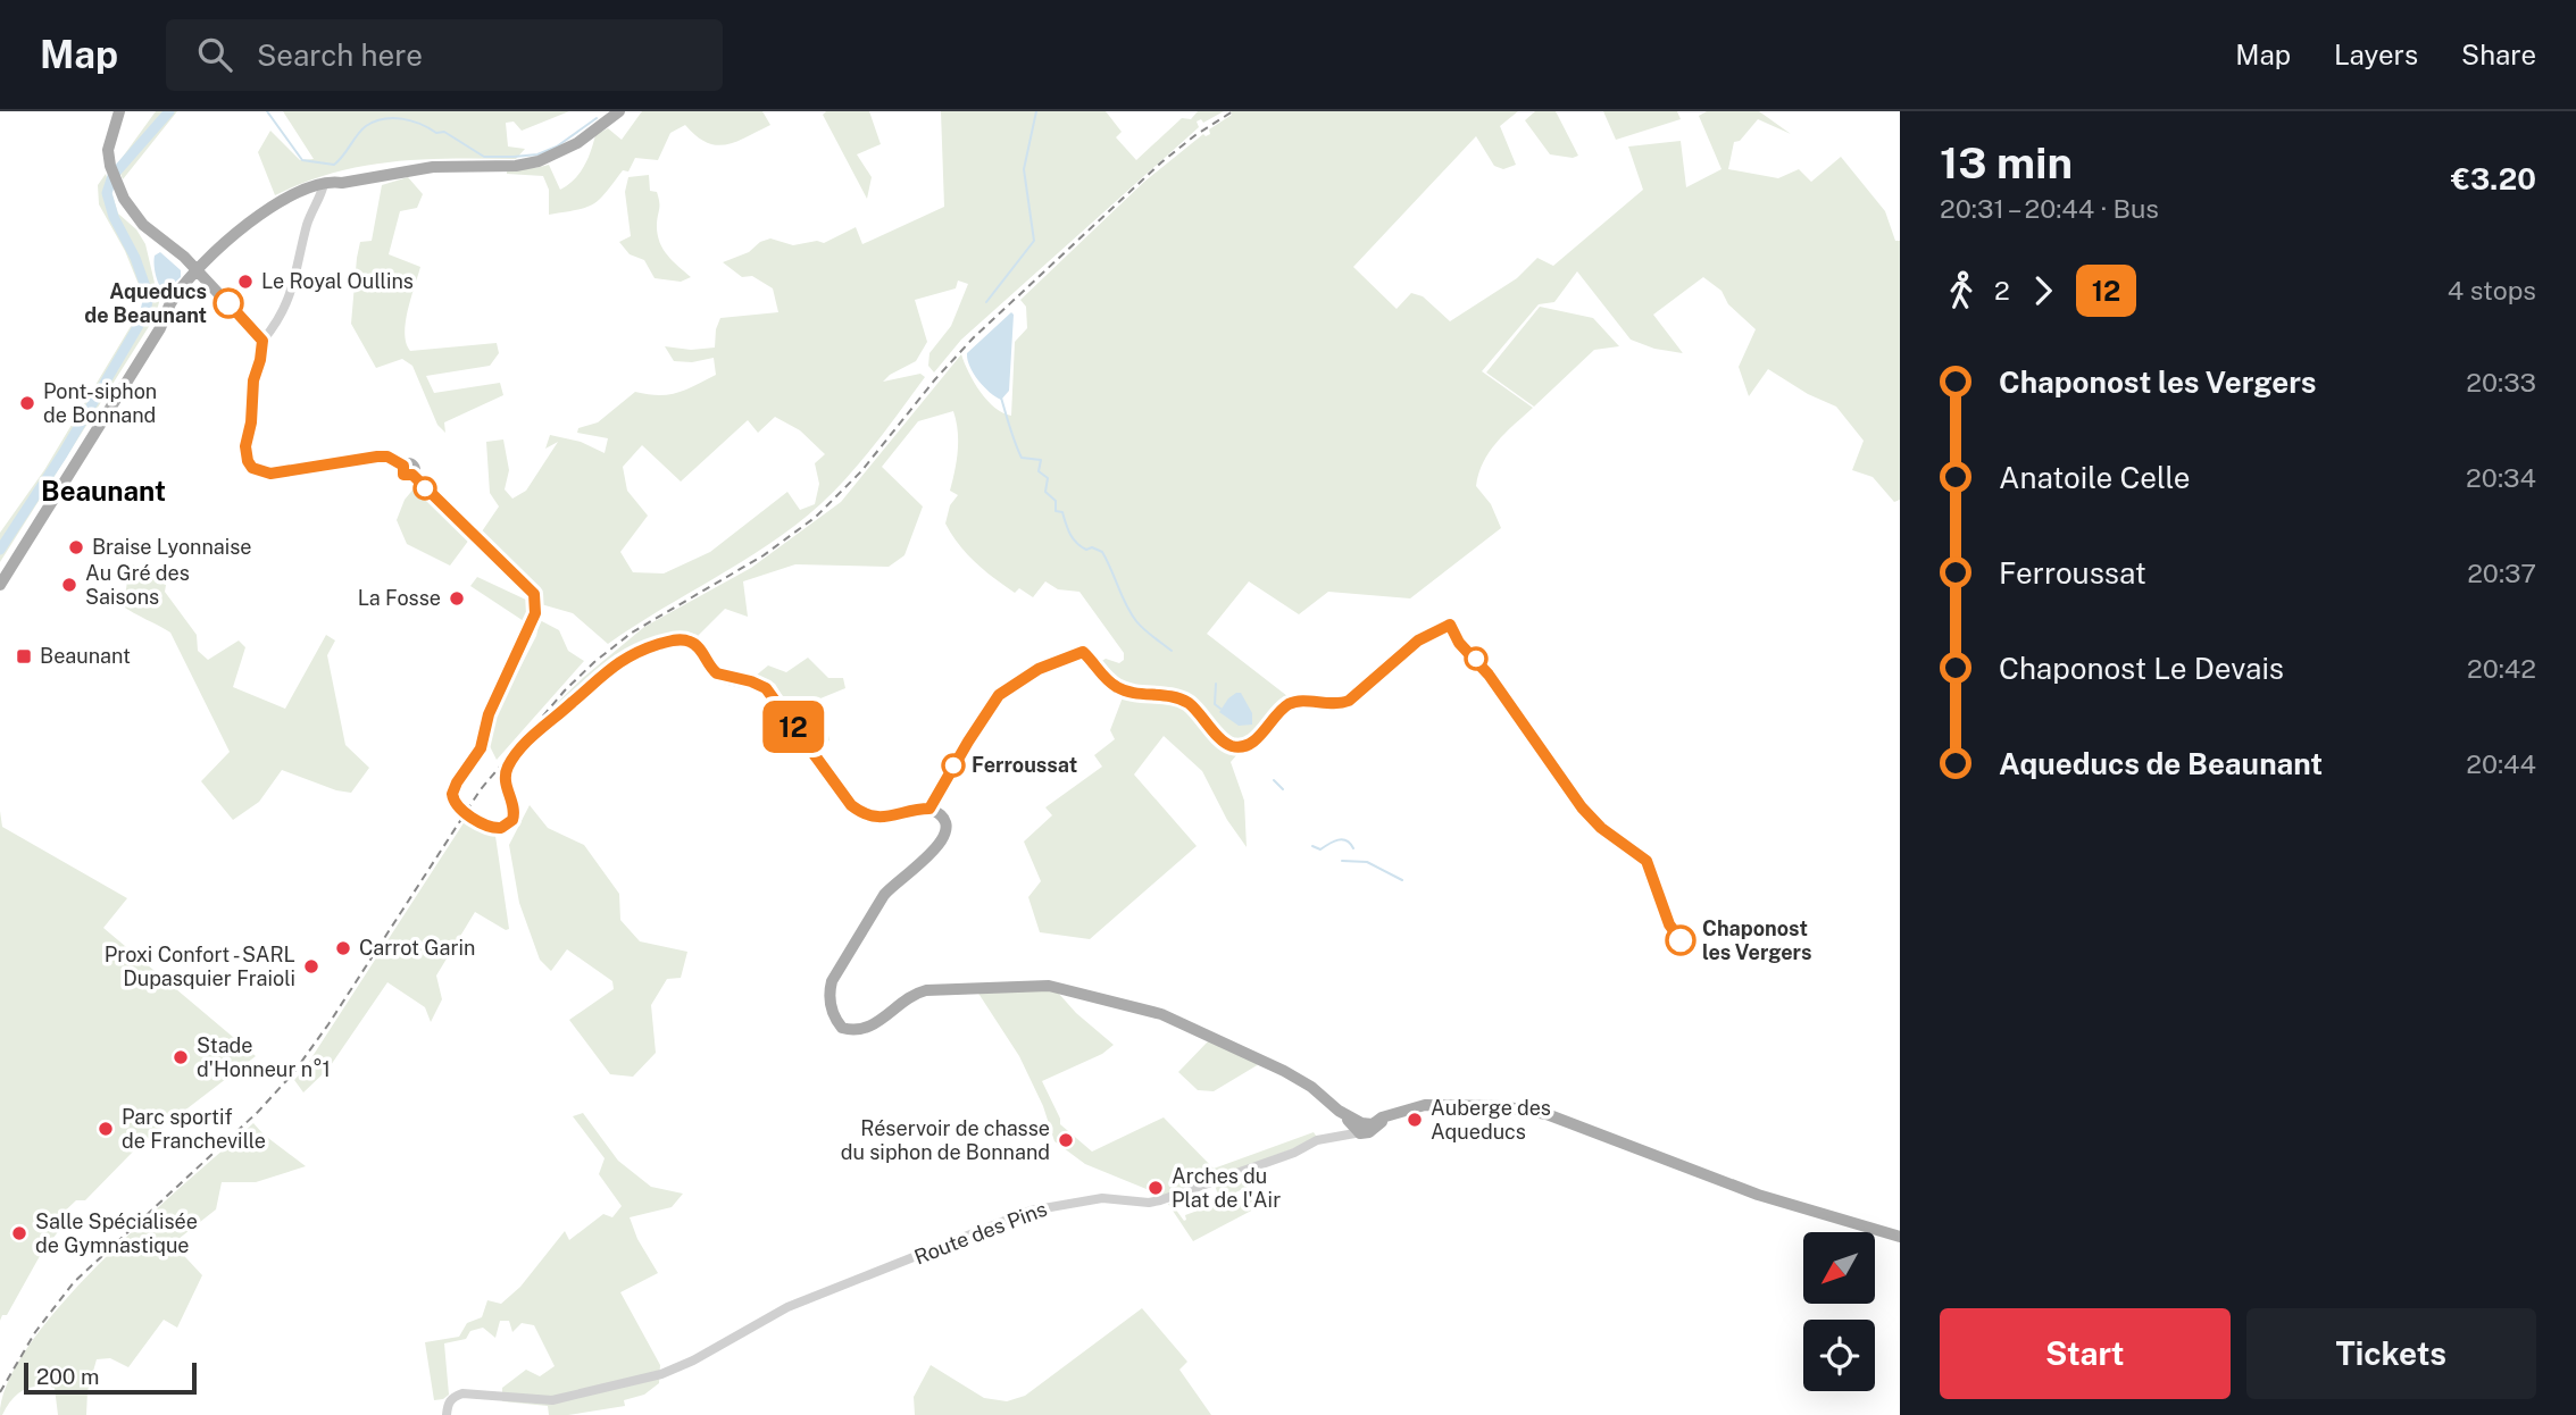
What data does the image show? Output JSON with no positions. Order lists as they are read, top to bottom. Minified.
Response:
{"streets":{"street":["Route des Pins"]},"districts":["Beaunant"],"places":{"other":["Le Royal Oullins","Aqueducs de Beaunant","Pont-siphon de Bonnand","Braise Lyonnaise","Au Gré des Saisons","La Fosse","Ferroussat","Chaponost les Vergers","Carrot Garin","Proxi Confort - SARL Dupasquier Fraioli","Stade d'Honneur n°1","Auberge des Aqueducs","Parc sportif de Francheville","Réservoir de chasse du siphon de Bonnand","Arches du Plat de l'Air","Salle Spécialisée de Gymnastique"],"transit":["Beaunant"]},"lines":["bus line 12"],"scale_bar":"200 m","north":"bottom left","page":{"header":"Map","search":"Search here","nav":["Map","Layers","Share"],"on_map":"12","heading":["13 min","20:31 – 20:44 · Bus","€3.20"],"legs":["2","12","4 stops"],"list":[{"name":"Chaponost les Vergers","value":"20:33"},{"name":"Anatoile Celle","value":"20:34"},{"name":"Ferroussat","value":"20:37"},{"name":"Chaponost Le Devais","value":"20:42"},{"name":"Aqueducs de Beaunant","value":"20:44"}],"buttons":["Start","Tickets"],"scale":"200 m"}}
